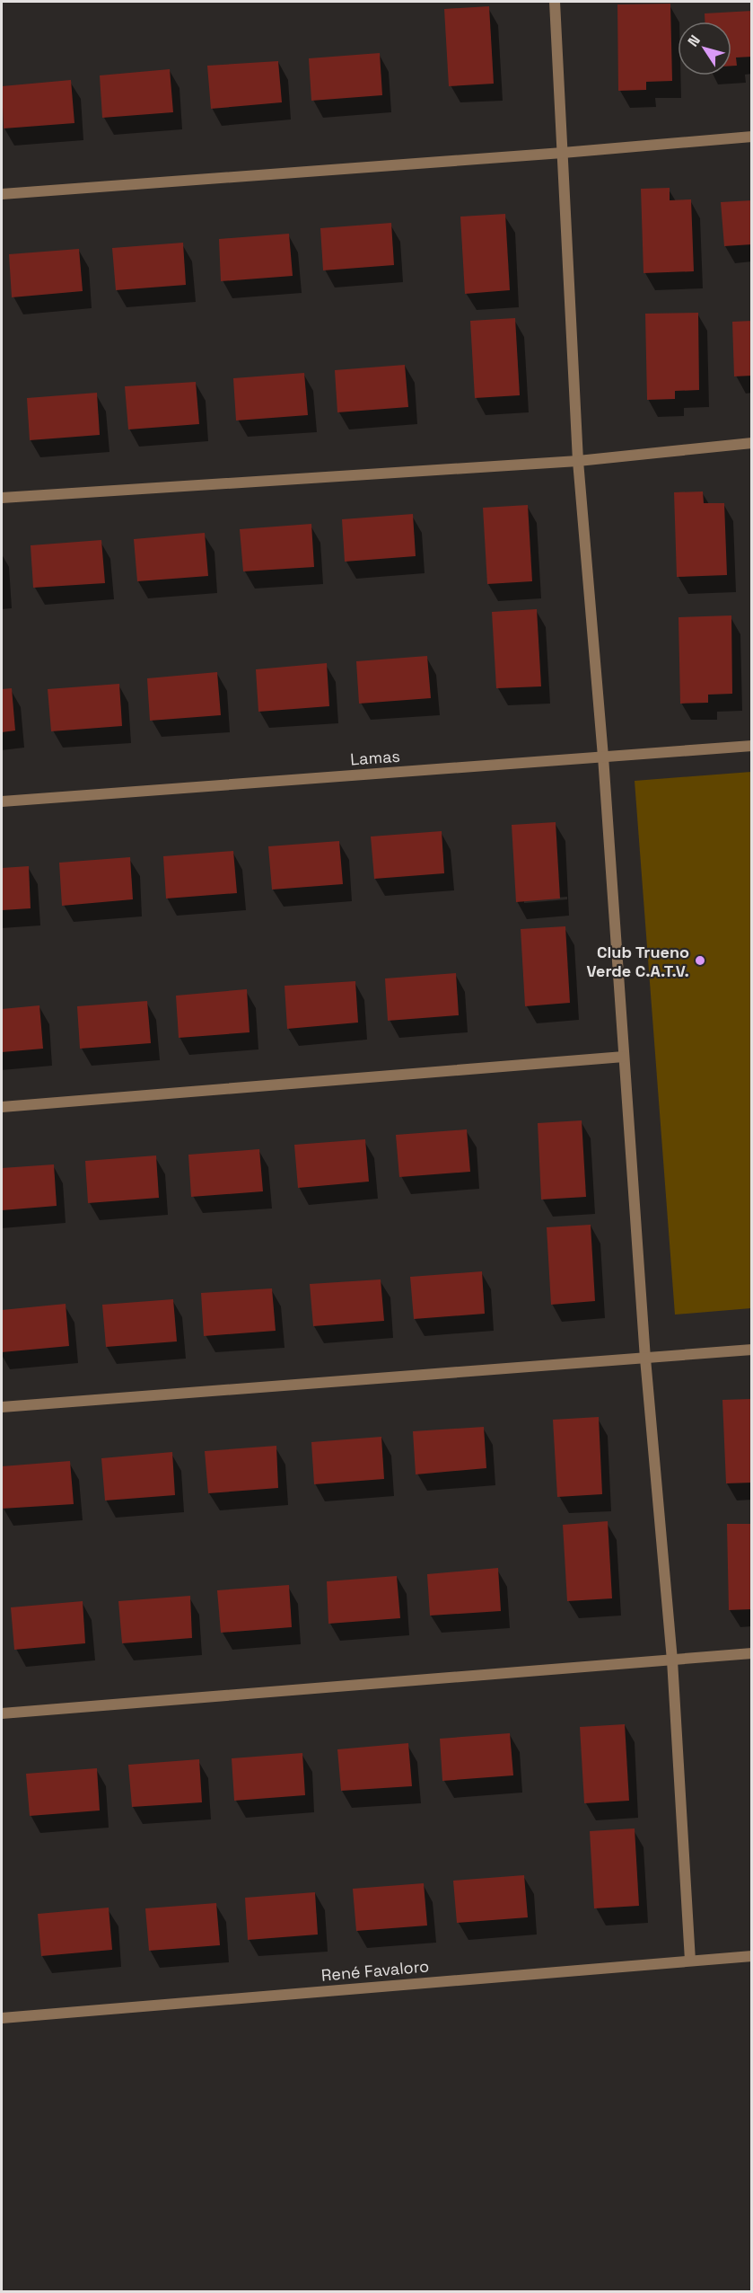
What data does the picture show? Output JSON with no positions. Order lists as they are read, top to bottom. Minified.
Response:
{"streets":{"street":["Lamas","René Favaloro"]},"places":["Club Trueno Verde C.A.T.V."],"north":"top left"}
